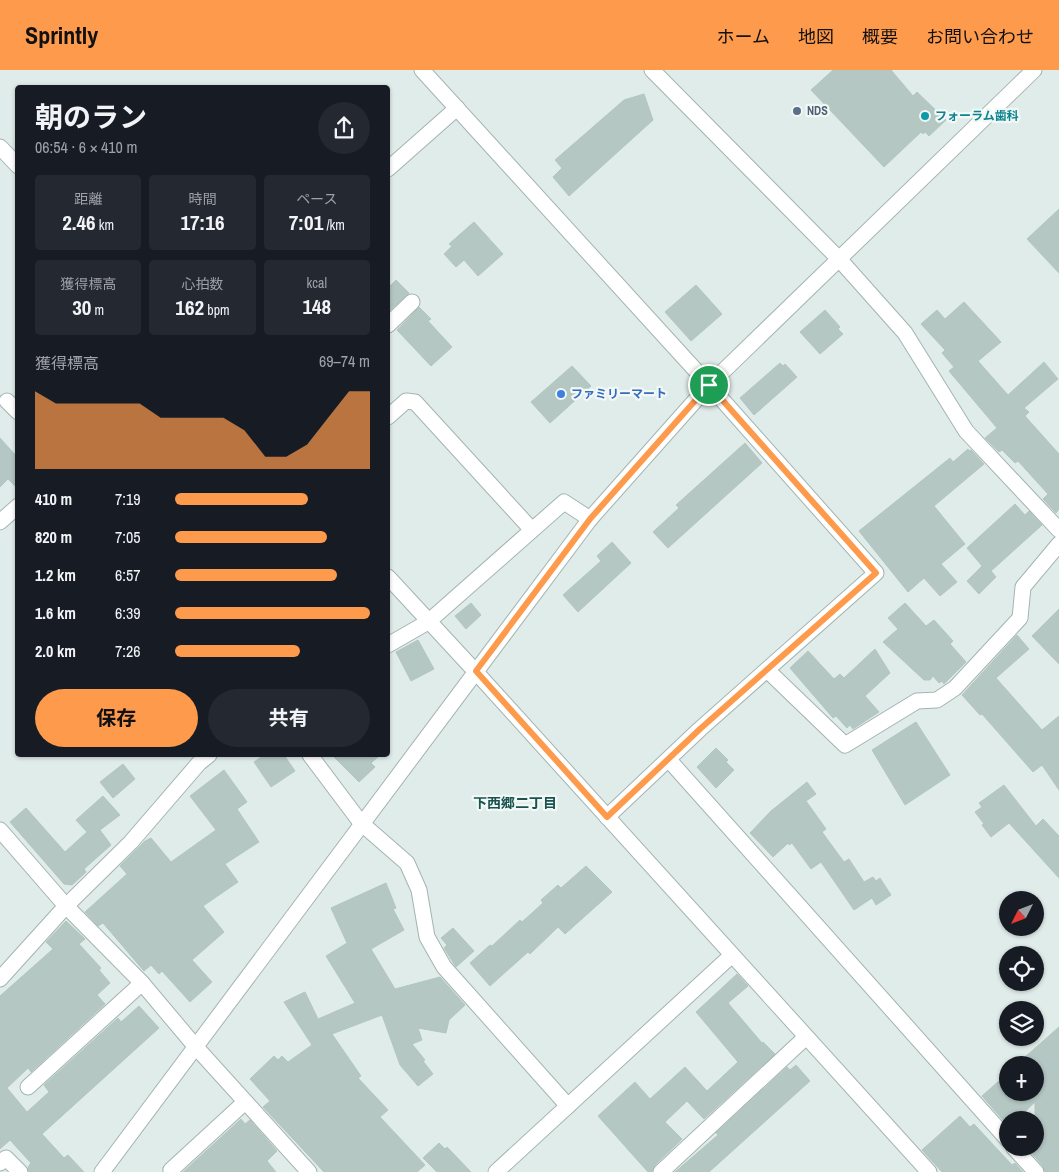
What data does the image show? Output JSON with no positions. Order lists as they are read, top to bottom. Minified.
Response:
{"districts":["下西郷二丁目"],"places":["NDS","フォーラム歯科","ファミリーマート"],"north":"bottom left","page":{"header":"Sprintly","nav":["ホーム","地図","概要","お問い合わせ"],"heading":["朝のラン","06:54 · 6 × 410 m"],"stats":[["距離","2.46 km"],["時間","17:16"],["ペース","7:01 /km"],["獲得標高","30 m"],["心拍数","162 bpm"],["kcal","148"]],"chart":["獲得標高","69–74 m"],"list":[{"name":"410 m","note":"7:19"},{"name":"820 m","note":"7:05"},{"name":"1.2 km","note":"6:57"},{"name":"1.6 km","note":"6:39"},{"name":"2.0 km","note":"7:26"}],"buttons":["保存","共有"],"map_buttons":["+","−"]}}
